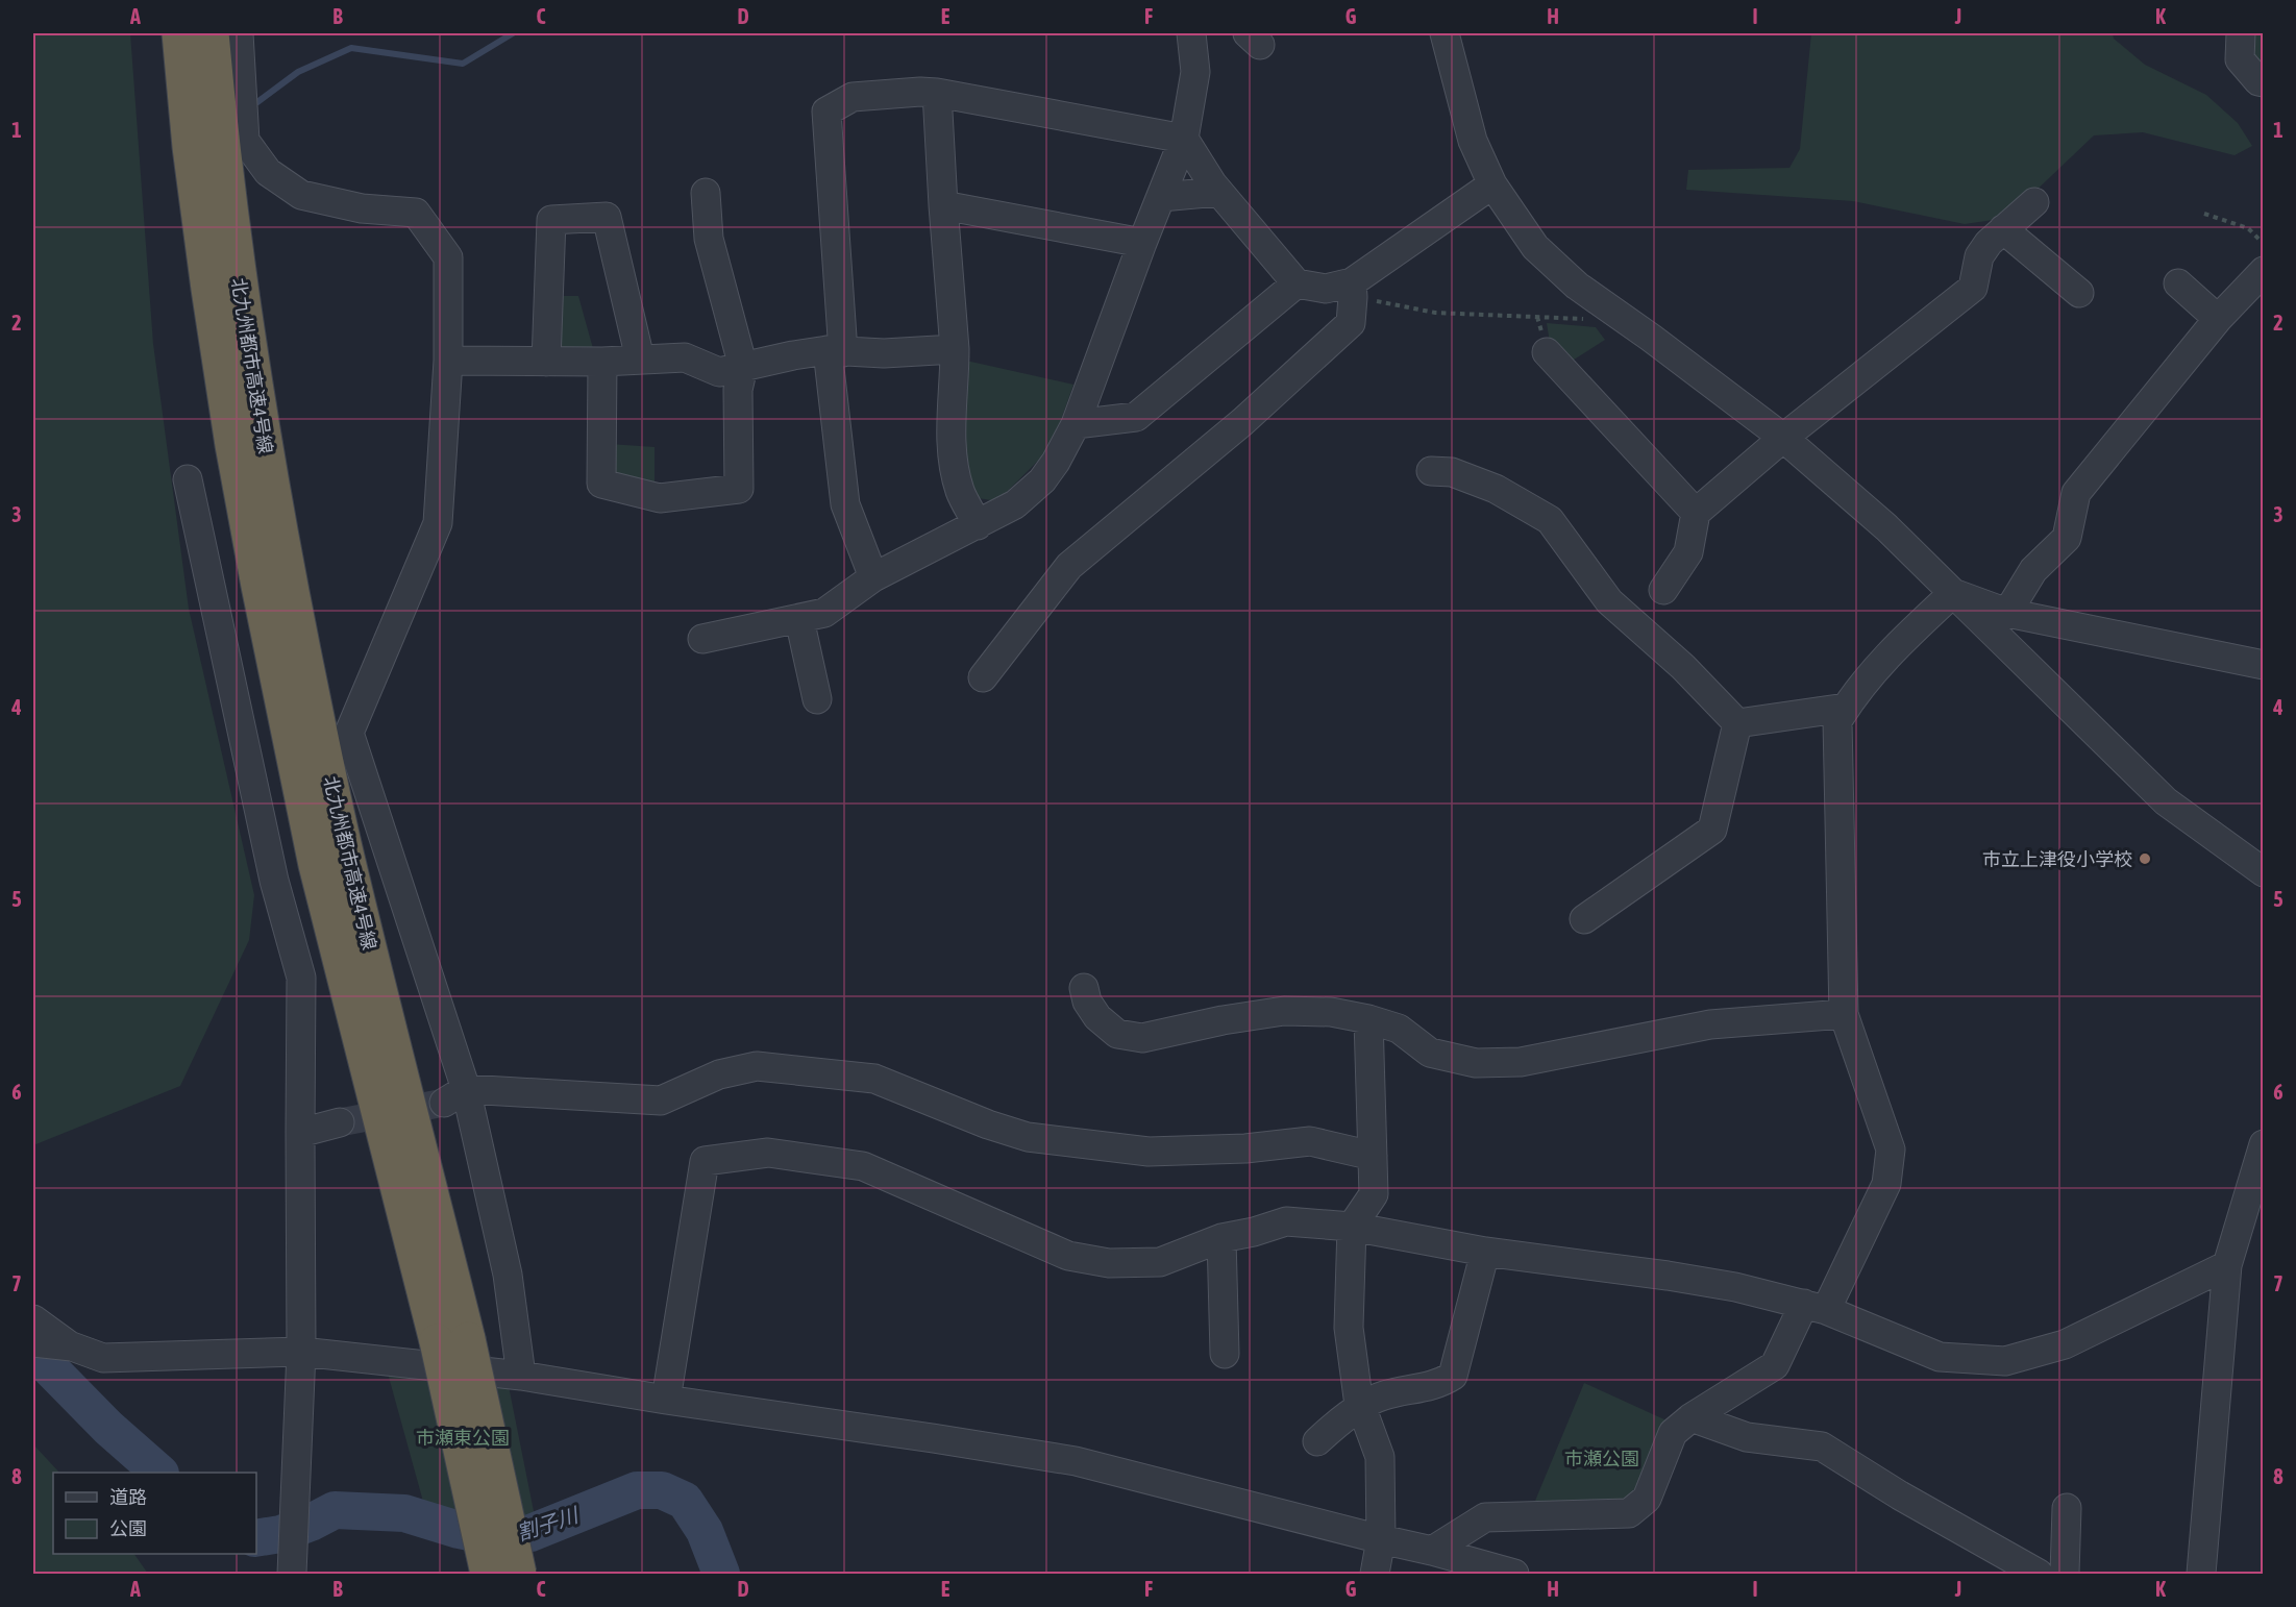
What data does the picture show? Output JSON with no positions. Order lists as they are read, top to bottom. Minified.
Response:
{"streets":{"highway":["北九州都市高速4号線"]},"water":["割子川"],"parks":["市瀬東公園","市瀬公園"],"places":["市立上津役小学校"],"legend":["道路","公園"],"grid":{"columns":["A","B","C","D","E","F","G","H","I","J","K"],"rows":["1","2","3","4","5","6","7","8"]}}
